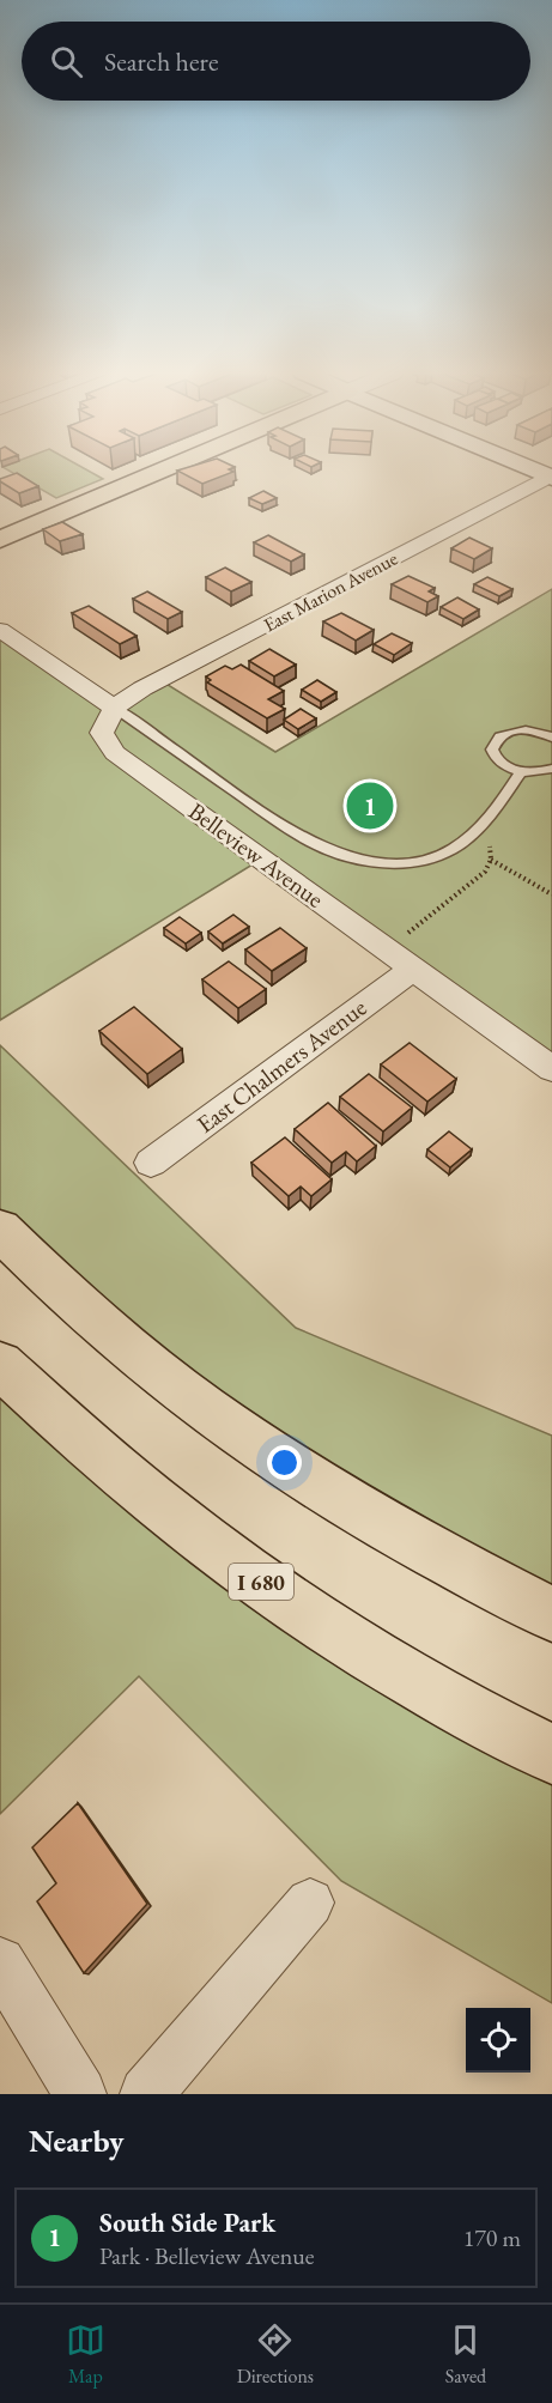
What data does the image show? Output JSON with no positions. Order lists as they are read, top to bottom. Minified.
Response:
{"streets":{"main road":["I 680"],"street":["East Marion Avenue","Belleview Avenue","East Chalmers Avenue"]},"crossings":[["East Marion Avenue","Belleview Avenue"],["Belleview Avenue","East Chalmers Avenue"]],"page":{"search":"Search here","pins":"1","heading":"Nearby","list":[{"mark":"1","name":"South Side Park","note":"Park · Belleview Avenue","value":"170 m"}],"nav":["Map","Directions","Saved"]}}
